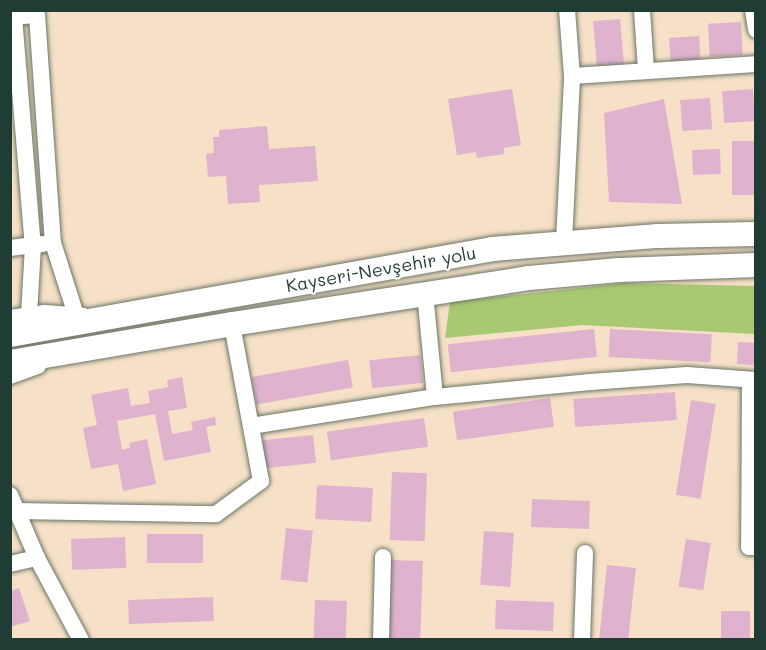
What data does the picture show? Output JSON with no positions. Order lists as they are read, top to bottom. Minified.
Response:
{"streets":{"highway":["Kayseri-Nevşehir yolu"]}}
